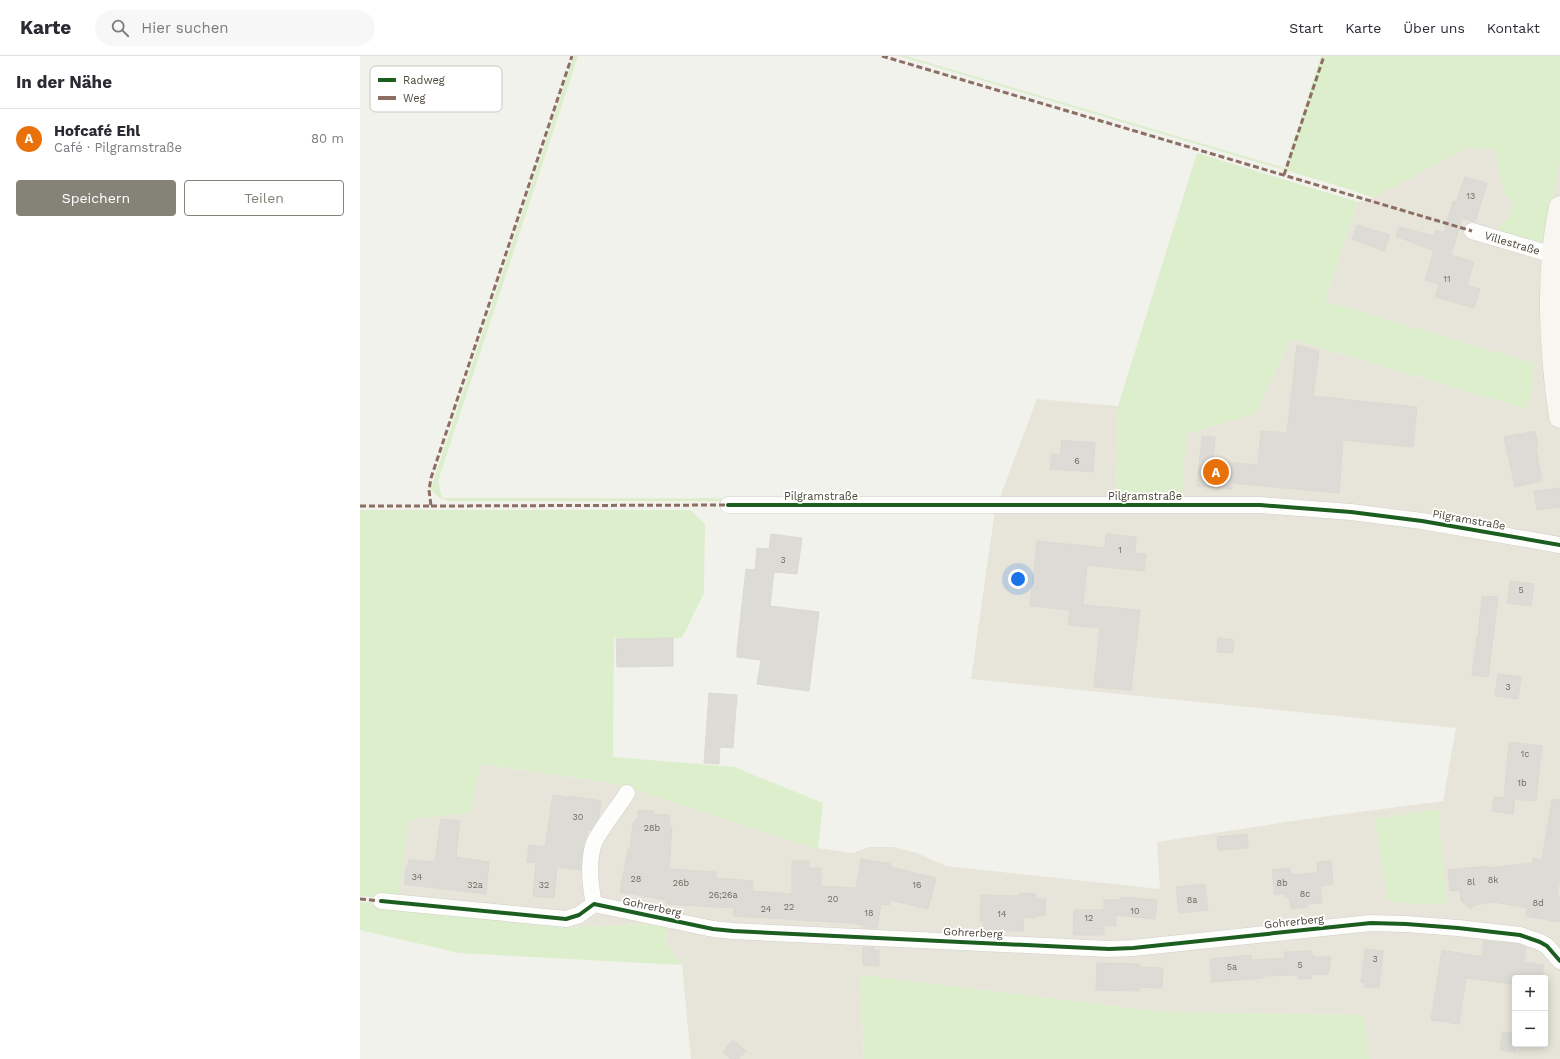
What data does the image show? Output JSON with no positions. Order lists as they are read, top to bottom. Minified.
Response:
{"streets":{"main road":["Villestraße"],"street":["Pilgramstraße","Gohrerberg"]},"house_numbers":["13","11","6","1","3","5","3","1c","1b","30","28b","34","28","8k","8l","26b","8b","32a","32","16","8c","26;26a","20","8a","8d","22","24","10","18","14","12","3","5","5a"],"legend":["Radweg","Weg"],"page":{"header":"Karte","search":"Hier suchen","nav":["Start","Karte","Über uns","Kontakt"],"heading":"In der Nähe","list":[{"mark":"A","name":"Hofcafé Ehl","note":"Café · Pilgramstraße","value":"80 m"}],"buttons":["Speichern","Teilen"],"pins":"A","map_buttons":["+","−"]}}
